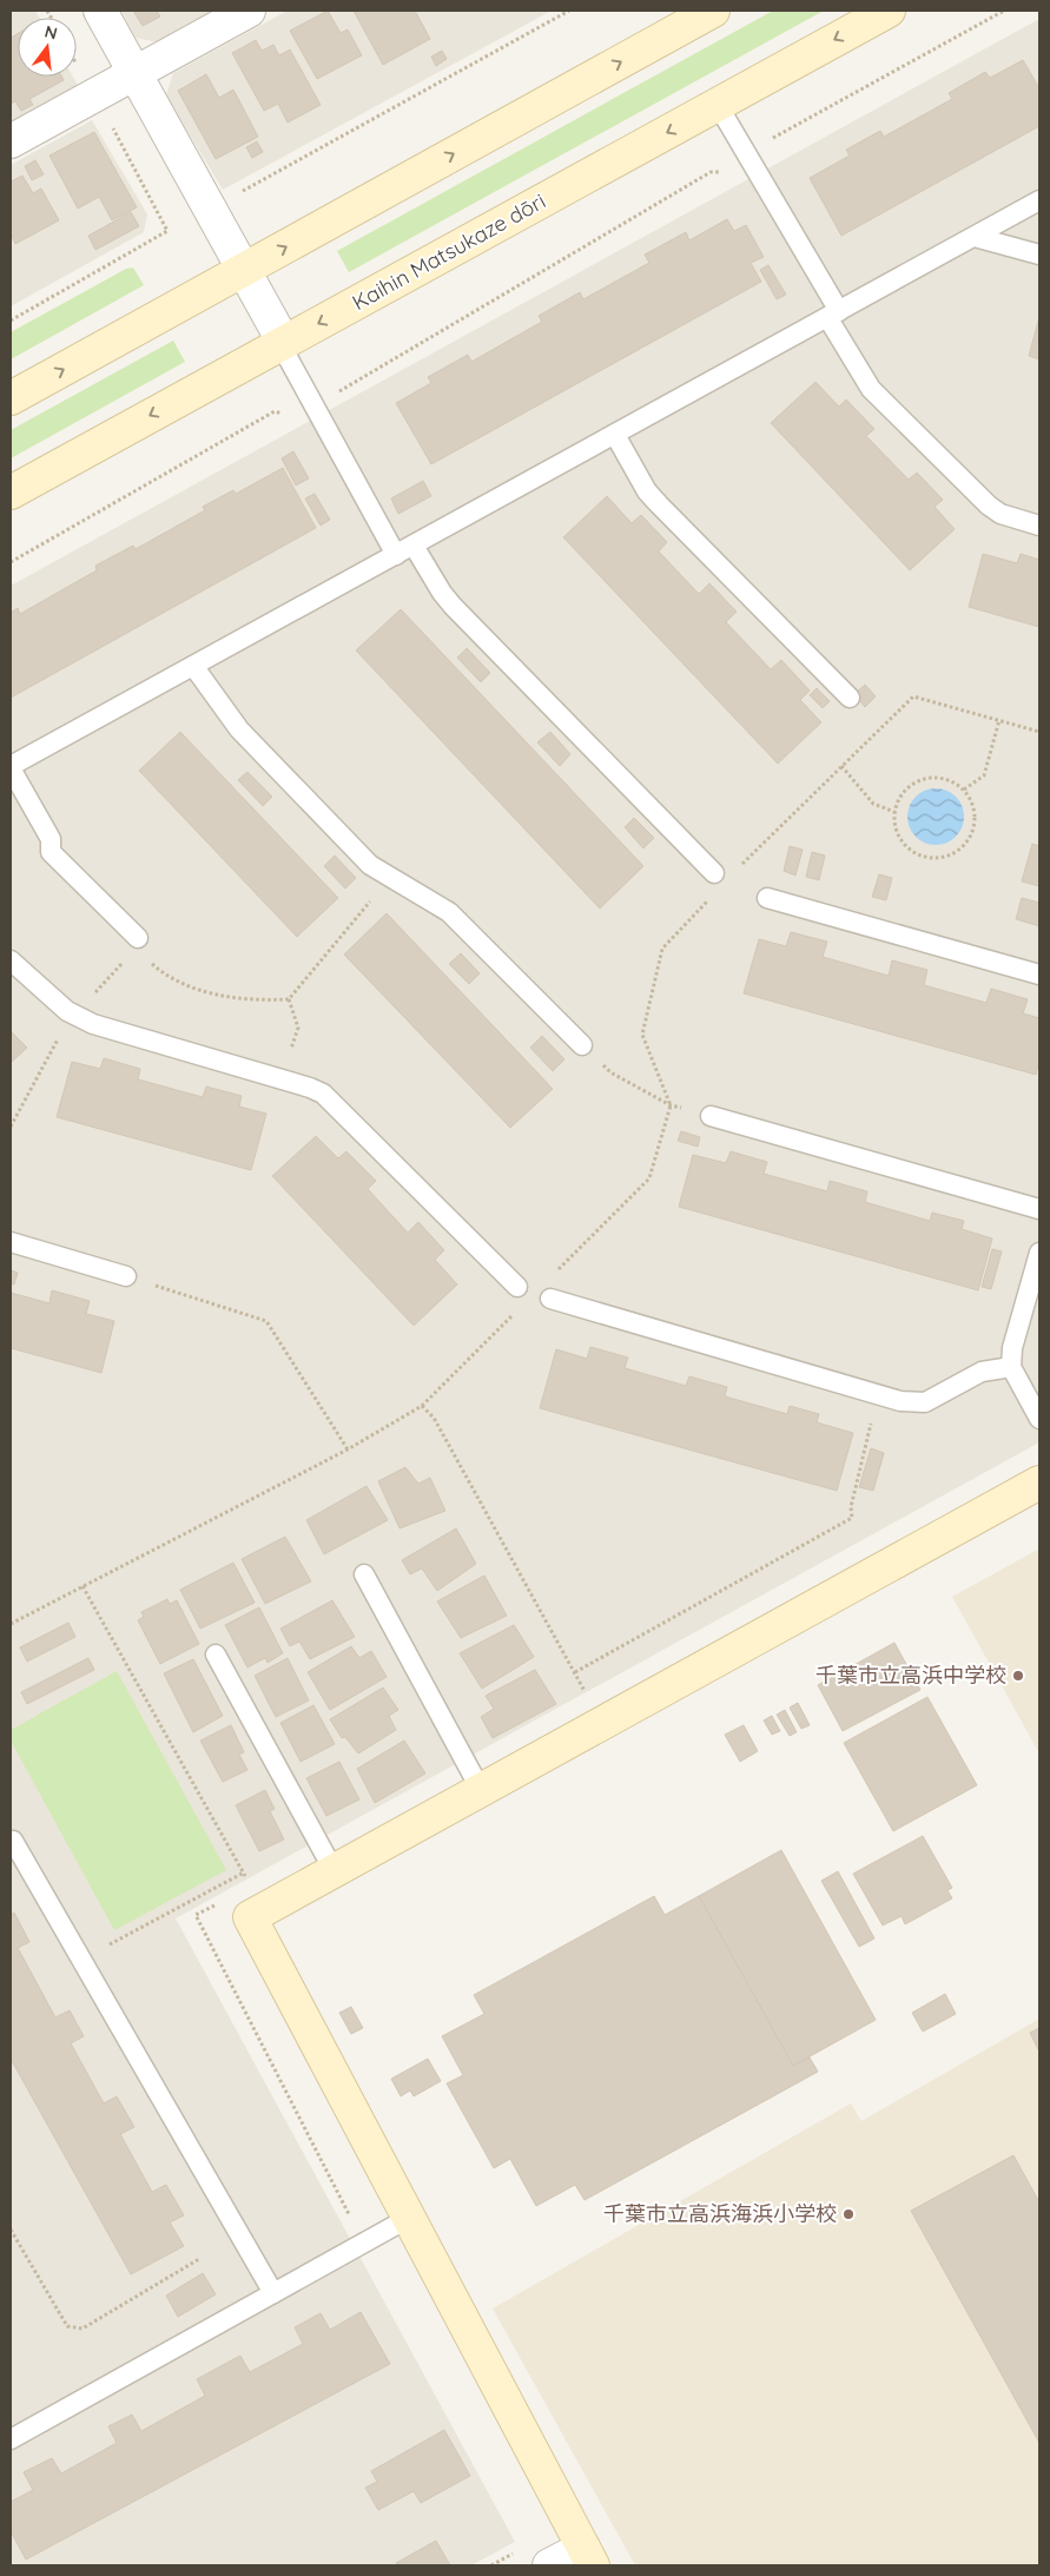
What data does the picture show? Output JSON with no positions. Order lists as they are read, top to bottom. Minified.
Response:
{"streets":{"street":["Kaihin Matsukaze dōri"]},"places":["千葉市立高浜中学校","千葉市立高浜海浜小学校"],"north":"top"}
